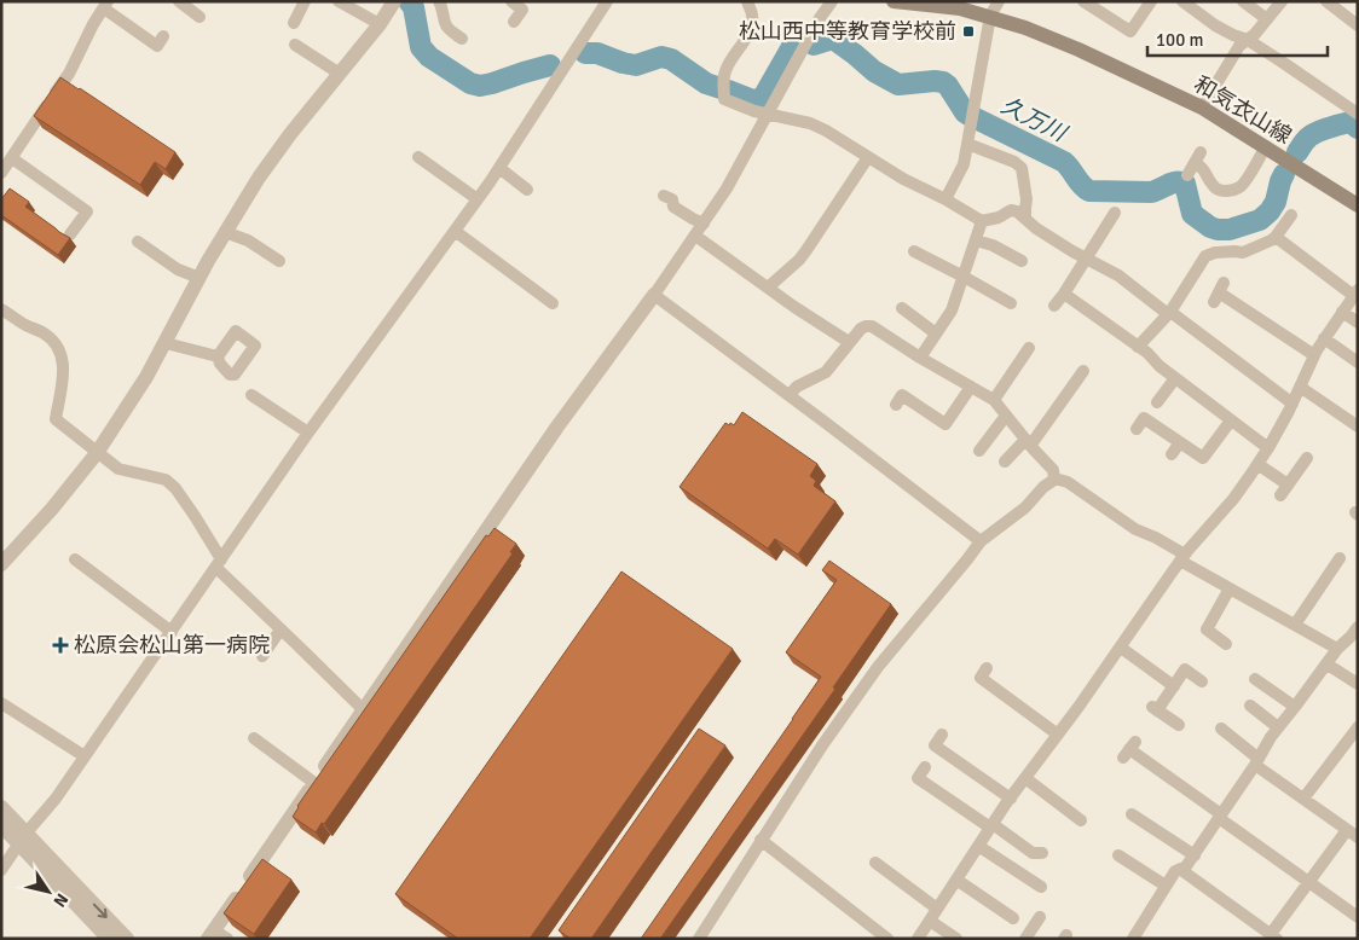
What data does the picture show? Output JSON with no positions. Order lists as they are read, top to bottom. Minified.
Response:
{"streets":{"main road":["和気衣山線"]},"water":["久万川"],"places":{"transit":["松山西中等教育学校前"],"health":["松原会松山第一病院"]},"scale_bar":"100 m","north":"bottom right"}
